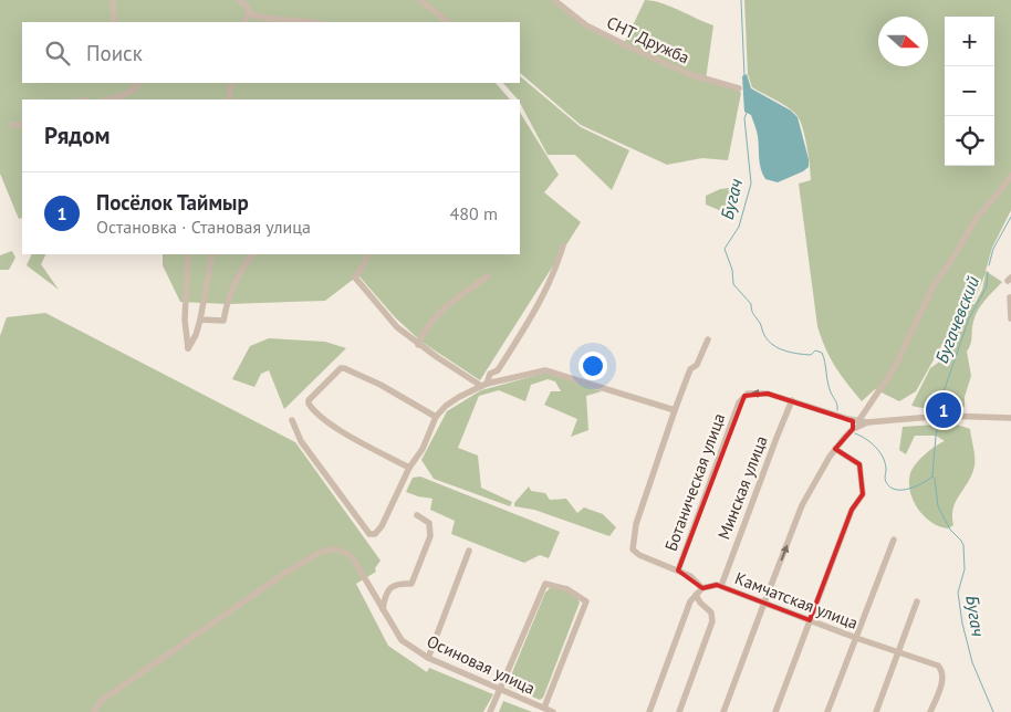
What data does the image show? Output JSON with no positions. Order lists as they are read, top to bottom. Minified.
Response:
{"streets":{"street":["СНТ Дружба","Ботаническая улица","Минская улица","Камчатская улица","Осиновая улица"]},"crossings":[["Ботаническая улица","Минская улица"],["Минская улица","Камчатская улица"]],"one_way":["Ботаническая улица"],"water":["Бугач","Бугачевский"],"north":"right","page":{"map_buttons":["+","−"],"search":"Поиск","heading":"Рядом","list":[{"mark":"1","name":"Посёлок Таймыр","note":"Остановка · Становая улица","value":"480 m"}],"pins":"1"}}
